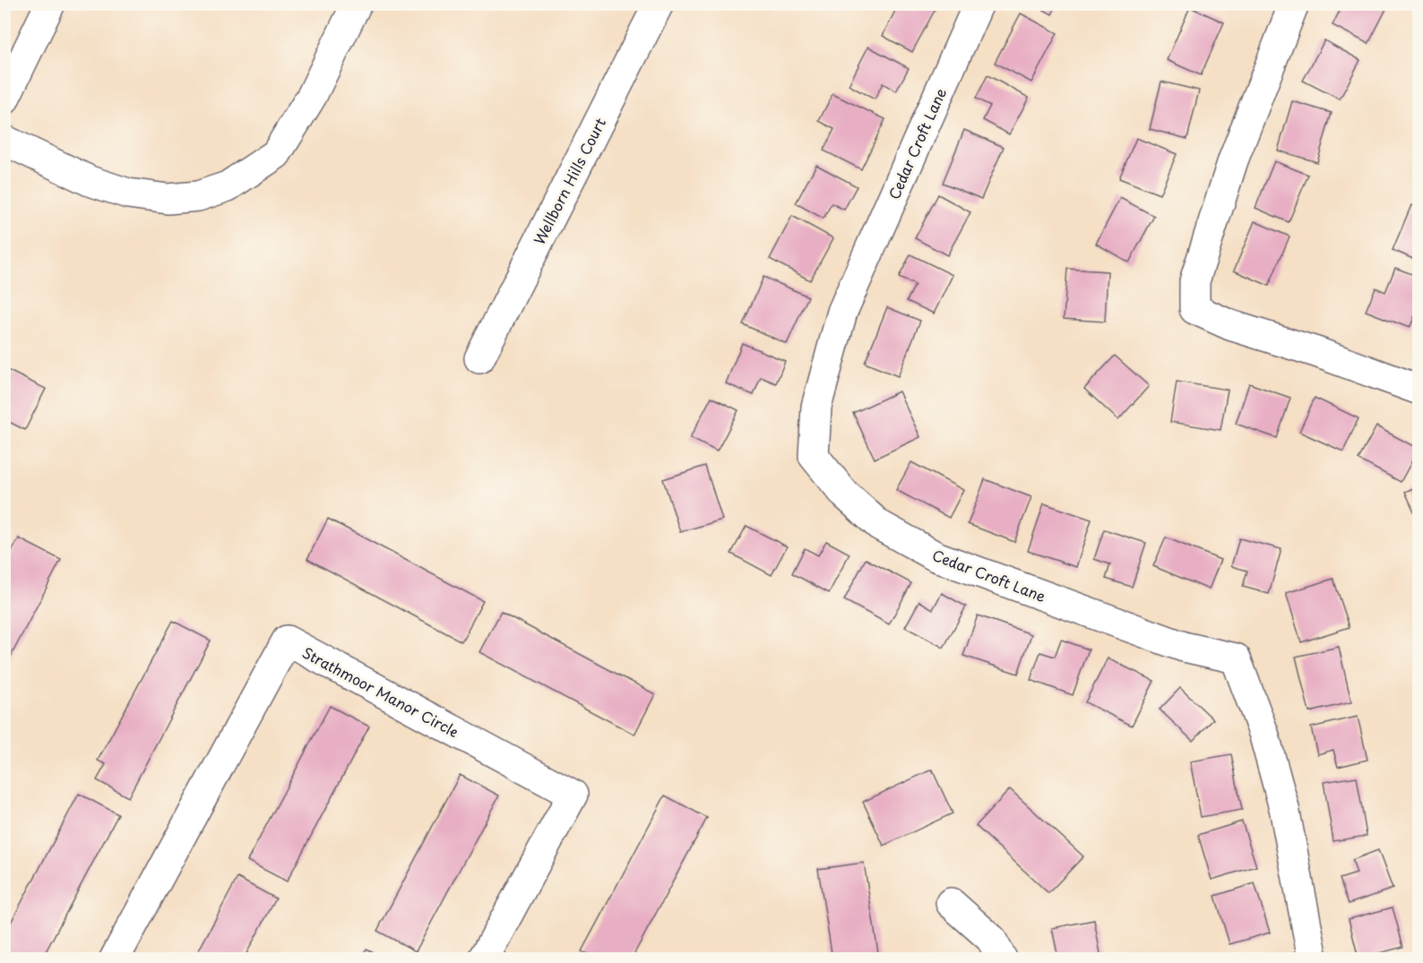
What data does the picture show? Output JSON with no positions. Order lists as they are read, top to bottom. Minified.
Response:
{"streets":{"street":["Cedar Croft Lane","Wellborn Hills Court","Strathmoor Manor Circle"]}}
